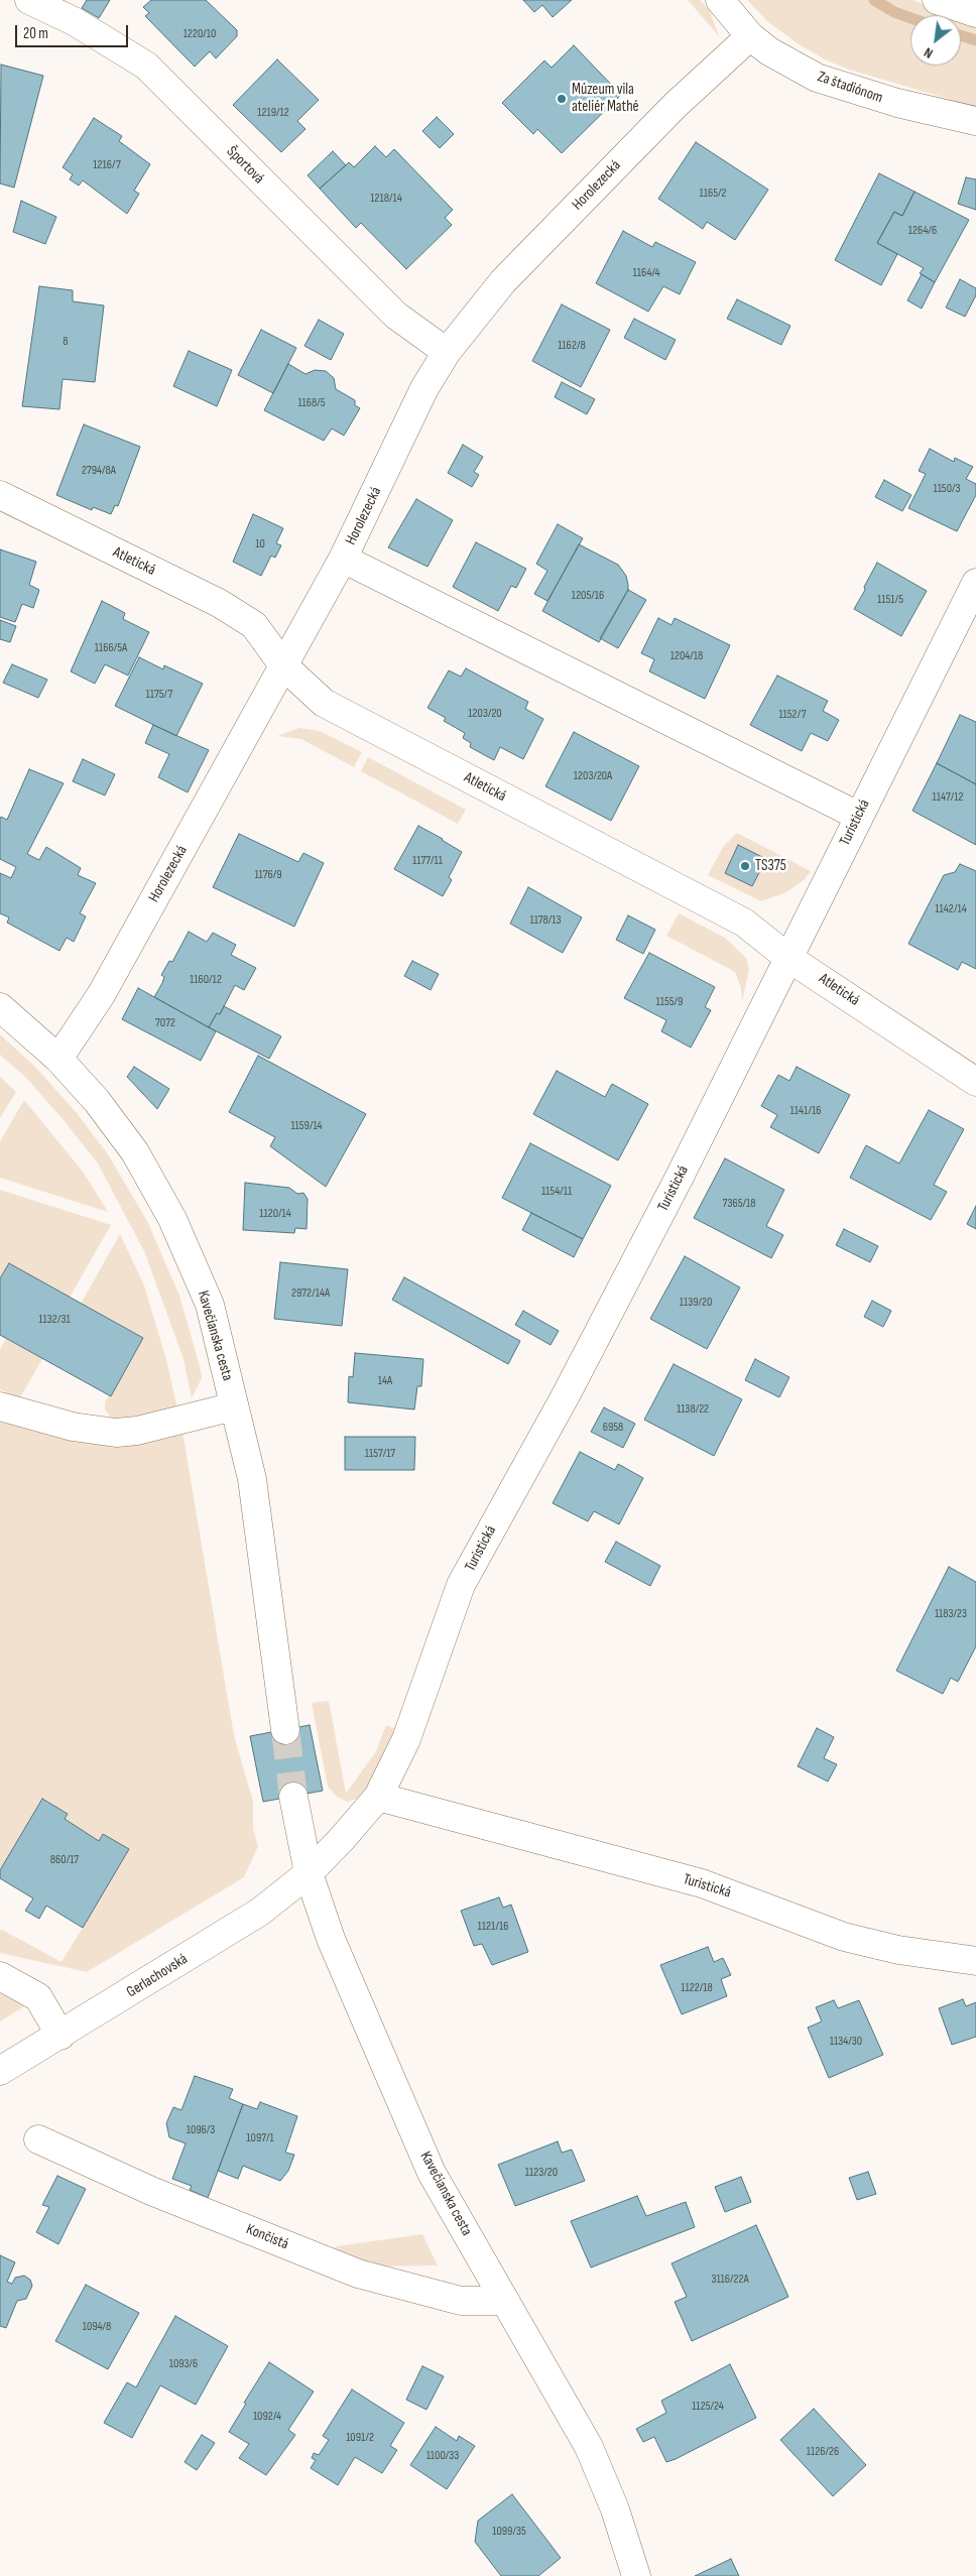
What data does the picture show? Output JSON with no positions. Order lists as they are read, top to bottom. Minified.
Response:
{"streets":{"street":["Za štadiónom","Športová","Horolezecká","Atletická","Turistická","Kavečianska cesta","Gerlachovská","Končistá"]},"crossings":[["Za štadiónom","Horolezecká"],["Športová","Horolezecká"],["Horolezecká","Atletická"],["Horolezecká","Kavečianska cesta"],["Atletická","Turistická"],["Turistická","Kavečianska cesta"],["Turistická","Gerlachovská"],["Kavečianska cesta","Gerlachovská"],["Kavečianska cesta","Končistá"]],"places":["Múzeum vila ateliér Mathé","TS375"],"house_numbers":["1220/10","1219/12","1216/7","1165/2","1218/14","1264/6","1164/4","8","1162/8","1168/5","2794/8A","1150/3","10","1205/16","1151/5","1166/5A","1204/18","1175/7","1203/20","1152/7","1203/20A","1147/12","1177/11","1176/9","1142/14","1178/13","1160/12","1155/9","7072","1141/16","1159/14","1154/11","7365/18","1120/14","2972/14A","1139/20","1132/31","14A","1138/22","6958","1157/17","1183/23","860/17","1121/16","1122/18","1134/30","1096/3","1097/1","1123/20","3116/22A","1094/8","1093/6","1125/24","1092/4","1091/2","1126/26","1100/33","1099/35"],"scale_bar":"20 m","north":"bottom left"}
